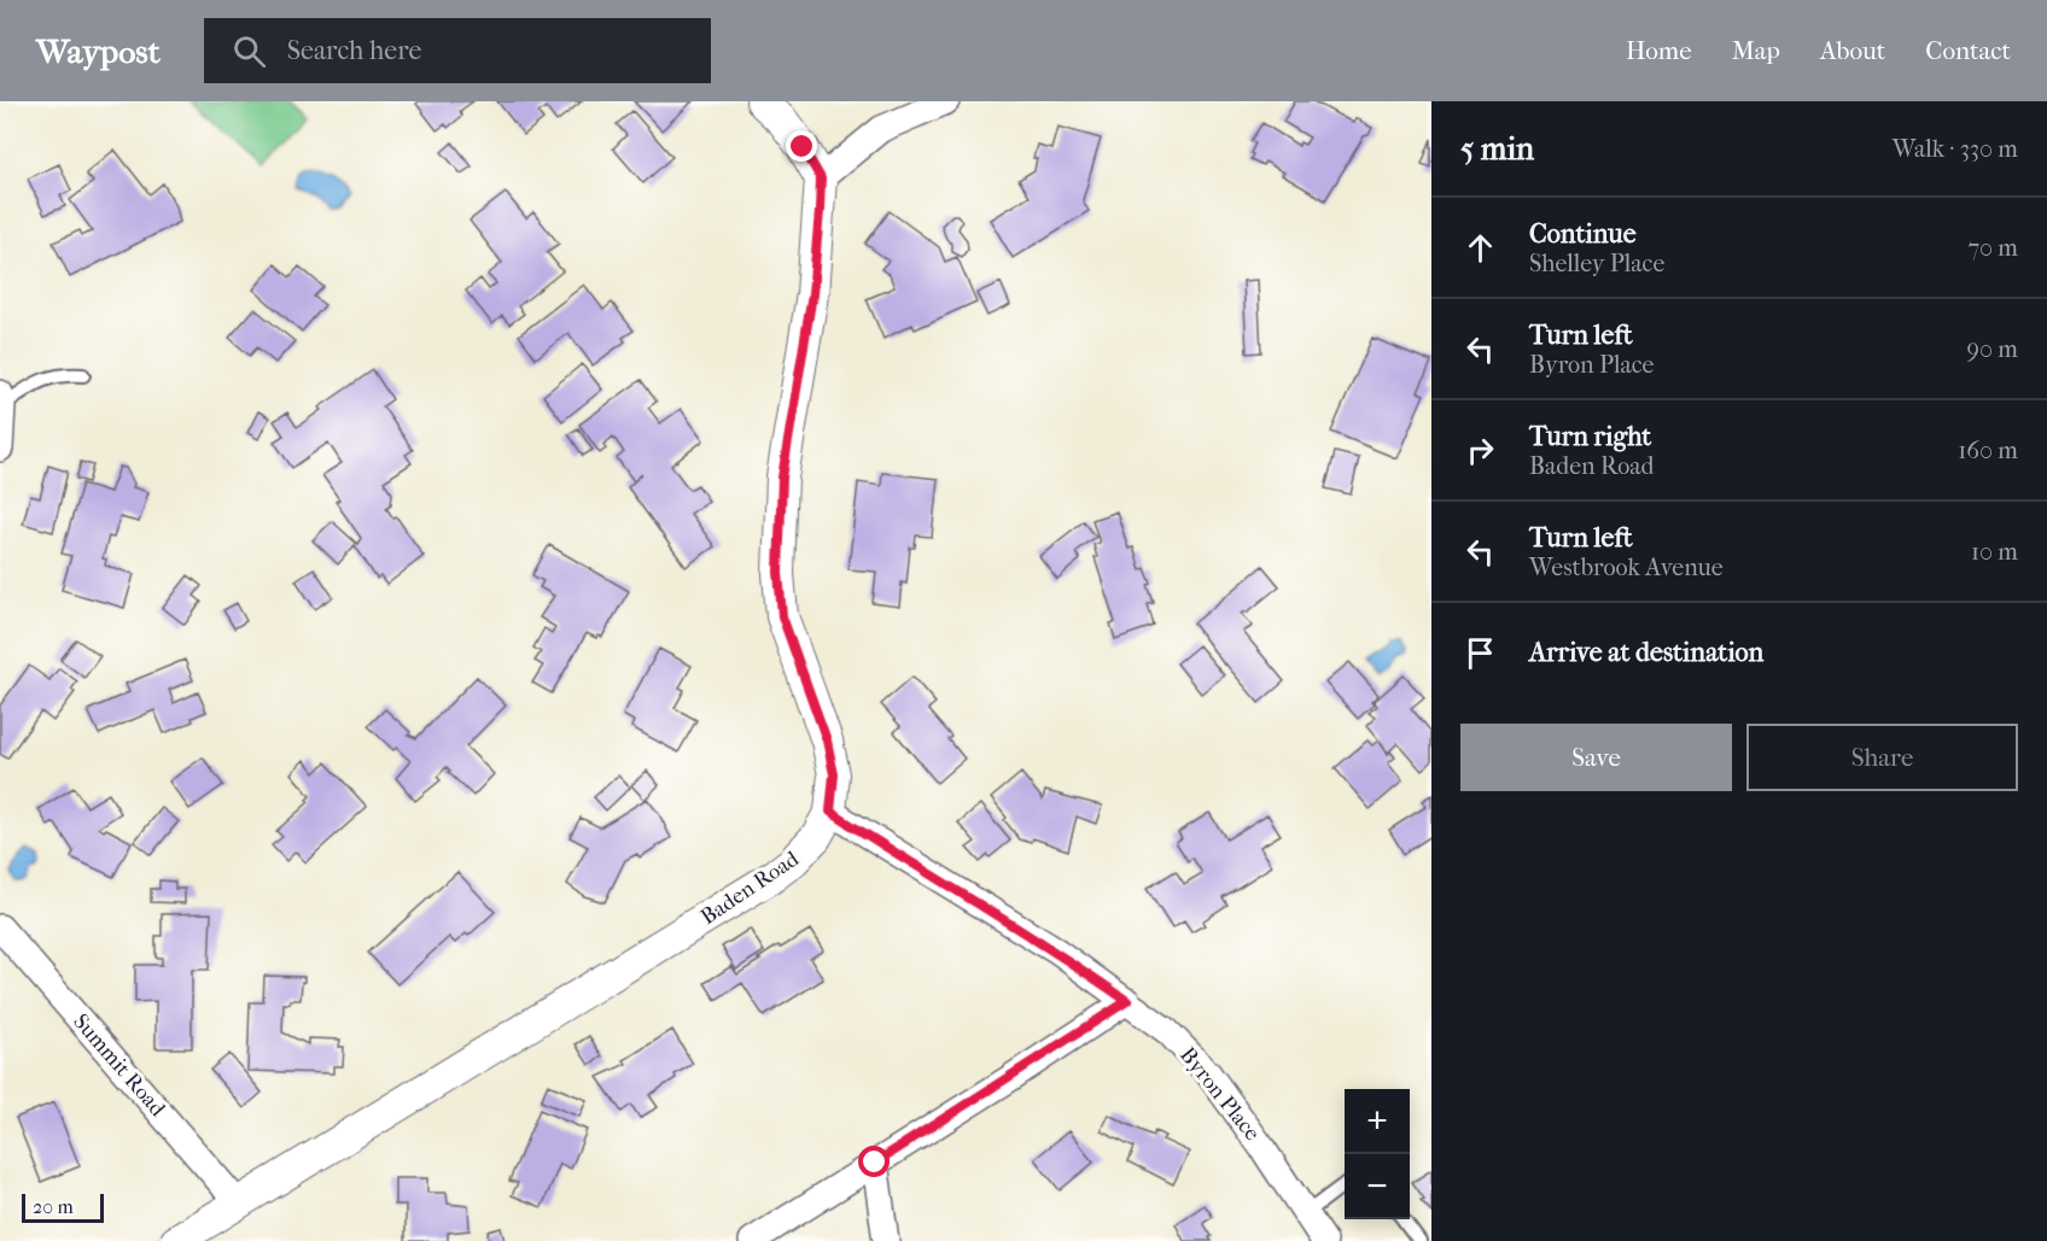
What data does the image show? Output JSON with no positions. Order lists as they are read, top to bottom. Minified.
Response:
{"streets":{"street":["Baden Road","Summit Road","Byron Place"]},"crossings":[["Baden Road","Summit Road"],["Baden Road","Byron Place"]],"scale_bar":"20 m","page":{"header":"Waypost","search":"Search here","nav":["Home","Map","About","Contact"],"heading":["5 min","Walk · 330 m"],"list":[["Continue","Shelley Place","70 m"],["Turn left","Byron Place","90 m"],["Turn right","Baden Road","160 m"],["Turn left","Westbrook Avenue","10 m"],"Arrive at destination"],"buttons":["Save","Share"],"map_buttons":["+","−"],"scale":"20 m"}}
